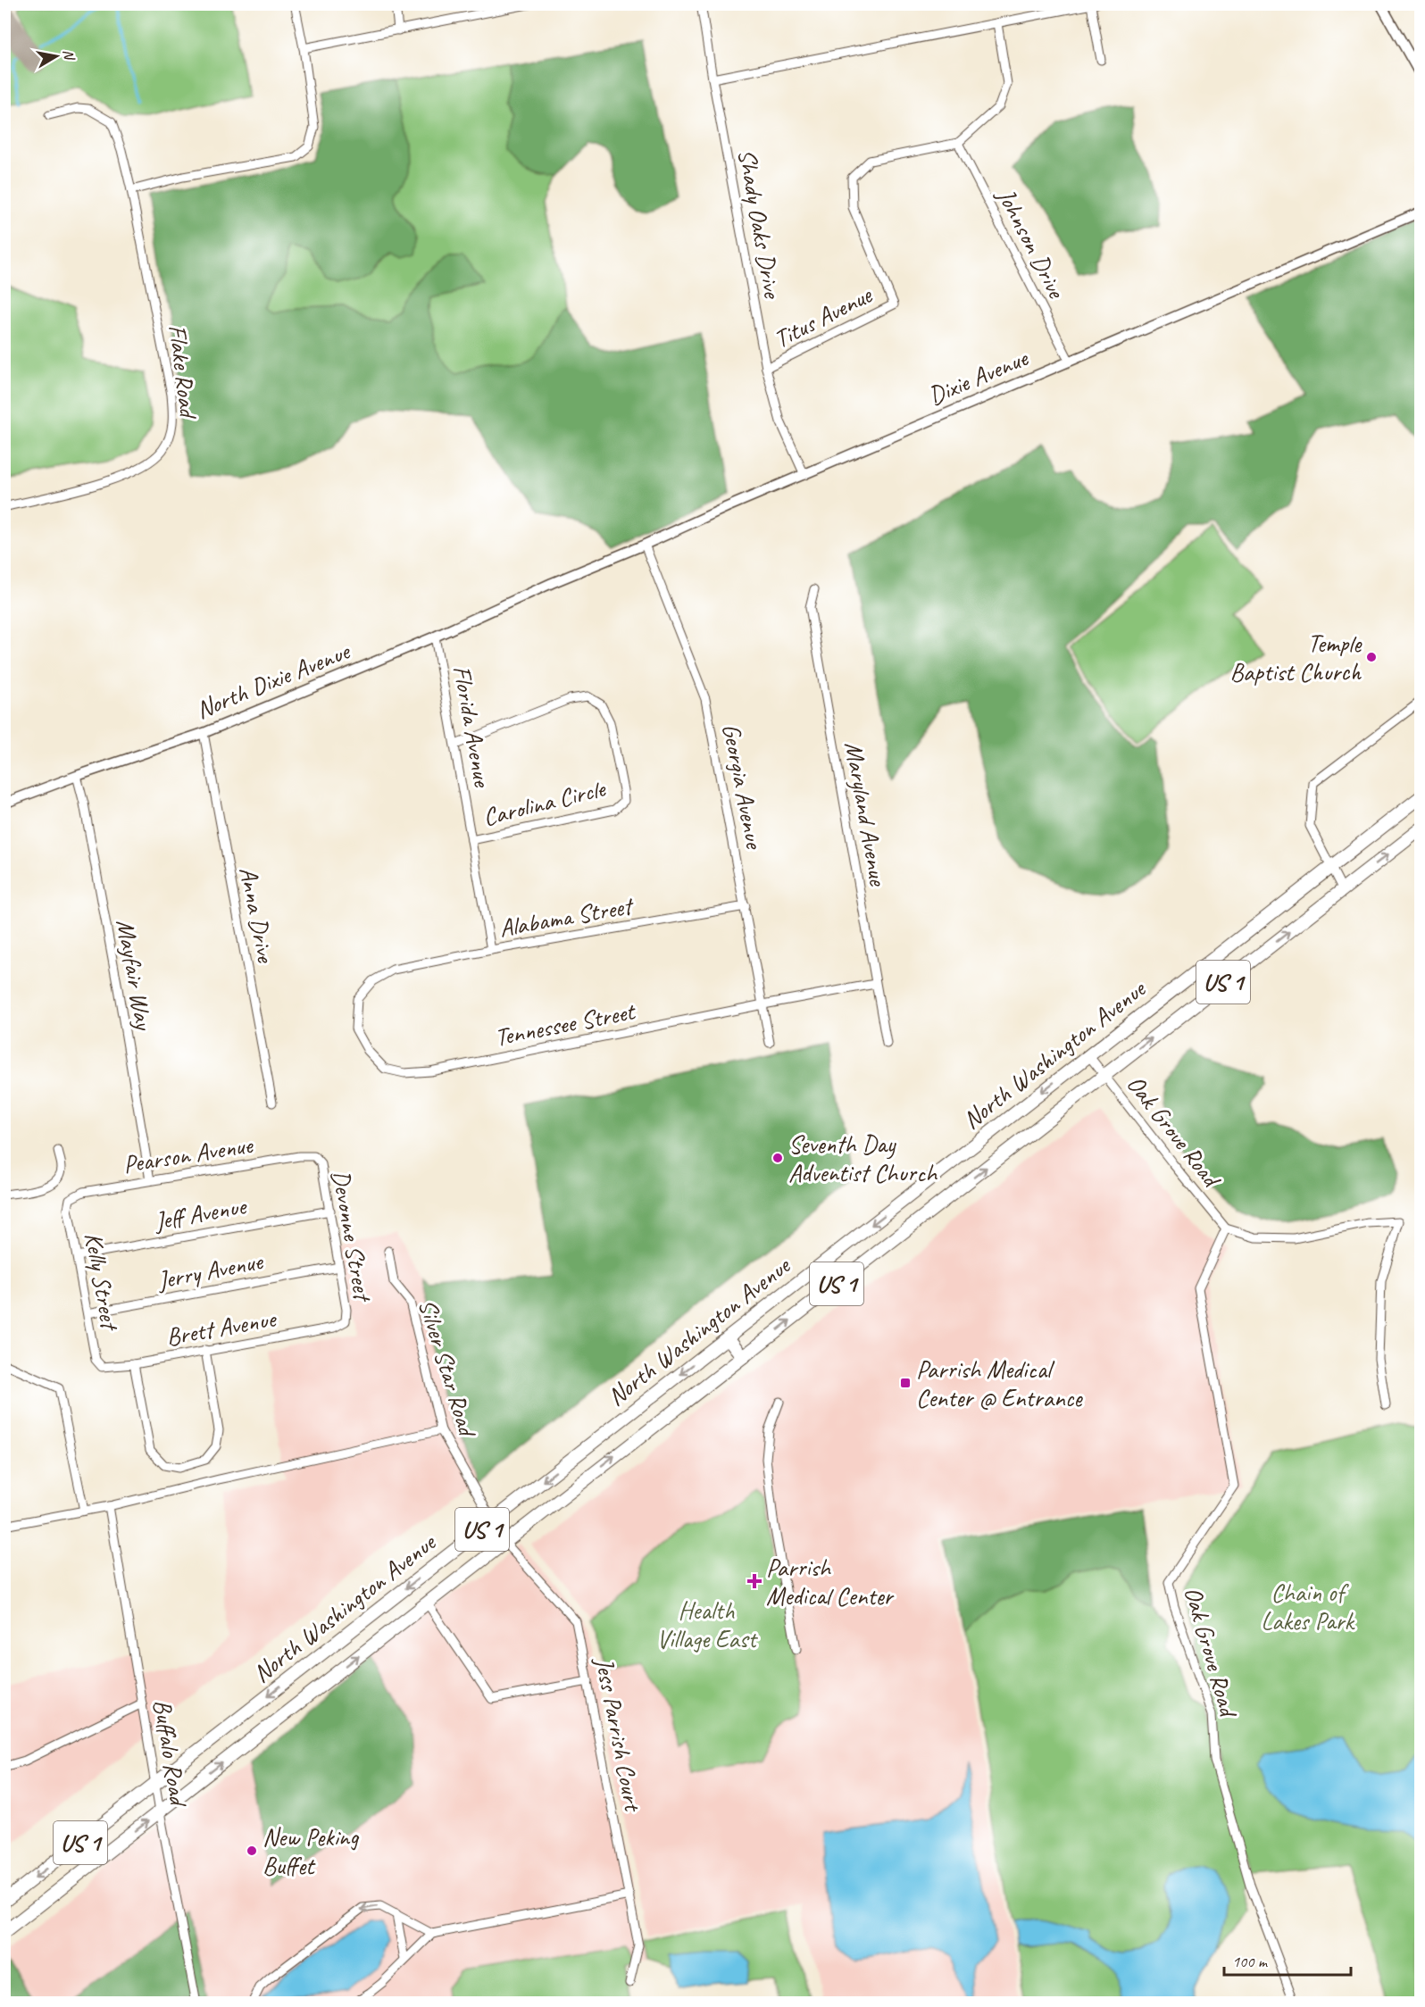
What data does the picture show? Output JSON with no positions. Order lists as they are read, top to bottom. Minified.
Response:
{"streets":{"main road":["US 1","North Washington Avenue"],"street":["Shady Oaks Drive","Johnson Drive","Titus Avenue","Flake Road","Dixie Avenue","North Dixie Avenue","Florida Avenue","Georgia Avenue","Carolina Circle","Maryland Avenue","Anna Drive","Alabama Street","Mayfair Way","Tennessee Street","Oak Grove Road","Pearson Avenue","Jeff Avenue","Devonne Street","Jerry Avenue","Kelly Street","Brett Avenue","Silver Star Road","Jess Parrish Court","Buffalo Road"]},"crossings":[["Shady Oaks Drive","Titus Avenue"],["Shady Oaks Drive","Dixie Avenue"],["Johnson Drive","Titus Avenue"],["Johnson Drive","Dixie Avenue"],["Dixie Avenue","North Dixie Avenue"],["Dixie Avenue","Georgia Avenue"],["North Dixie Avenue","Florida Avenue"],["North Dixie Avenue","Anna Drive"],["North Dixie Avenue","Mayfair Way"],["Florida Avenue","Carolina Circle"],["Florida Avenue","Alabama Street"],["Georgia Avenue","Alabama Street"],["Georgia Avenue","Tennessee Street"],["Maryland Avenue","Tennessee Street"],["Alabama Street","Tennessee Street"],["Mayfair Way","Pearson Avenue"],["North Washington Avenue","Oak Grove Road"],["North Washington Avenue","Silver Star Road"],["North Washington Avenue","Jess Parrish Court"],["North Washington Avenue","Buffalo Road"],["Pearson Avenue","Devonne Street"],["Pearson Avenue","Kelly Street"],["Jeff Avenue","Devonne Street"],["Jeff Avenue","Kelly Street"],["Devonne Street","Jerry Avenue"],["Devonne Street","Brett Avenue"],["Jerry Avenue","Kelly Street"],["Kelly Street","Brett Avenue"],["Silver Star Road","Jess Parrish Court"]],"parks":["Chain of Lakes Park","Health Village East"],"places":{"other":["Temple Baptist Church","Seventh Day Adventist Church","New Peking Buffet"],"transit":["Parrish Medical Center @ Entrance"],"health":["Parrish Medical Center"]},"scale_bar":"100 m","north":"right"}
